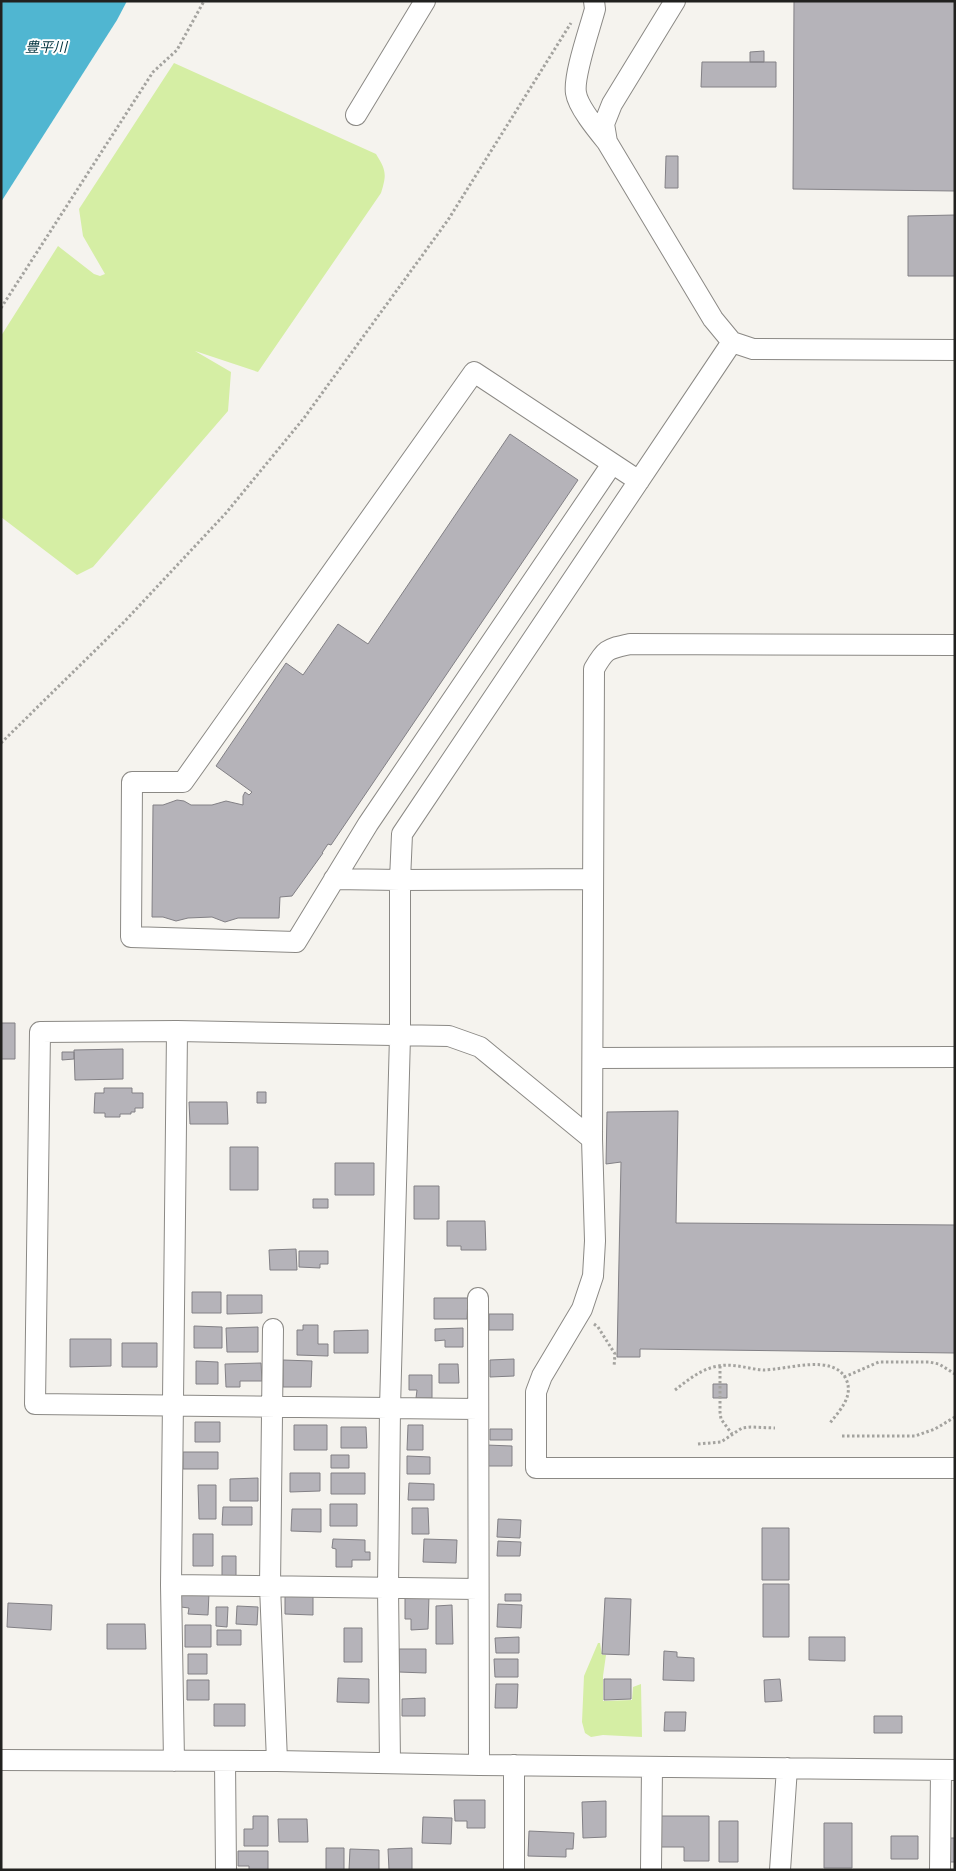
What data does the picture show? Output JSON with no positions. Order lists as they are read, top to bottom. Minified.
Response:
{"water":["豊平川"]}
